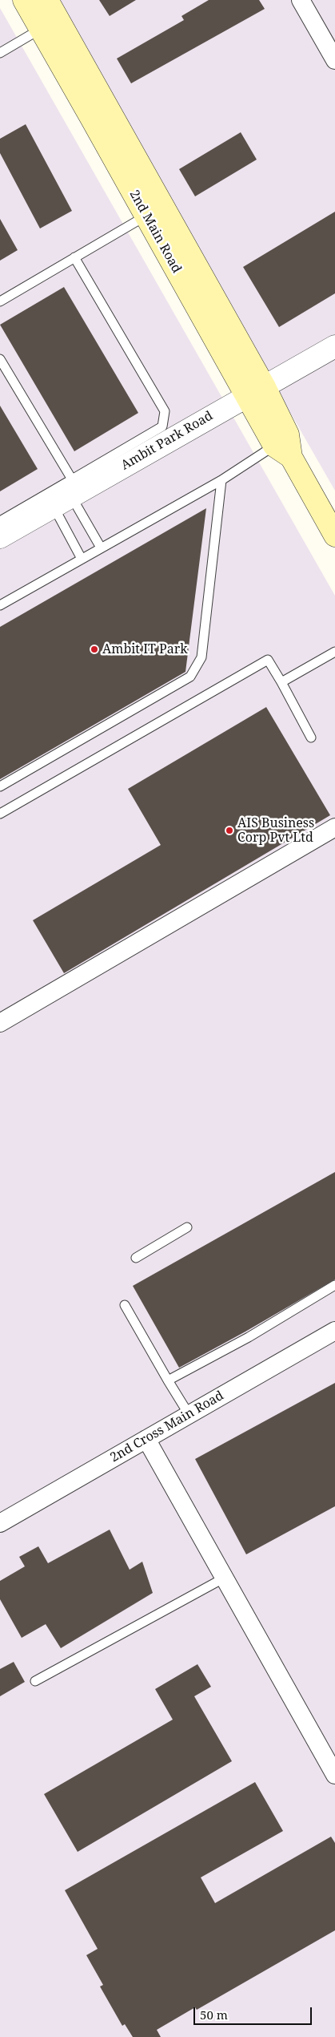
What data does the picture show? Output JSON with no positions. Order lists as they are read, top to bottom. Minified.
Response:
{"streets":{"main road":["2nd Main Road"],"street":["Ambit Park Road","2nd Cross Main Road"]},"crossings":[["2nd Main Road","Ambit Park Road"]],"places":["Ambit IT Park","AIS Business Corp Pvt Ltd"],"scale_bar":"50 m"}
